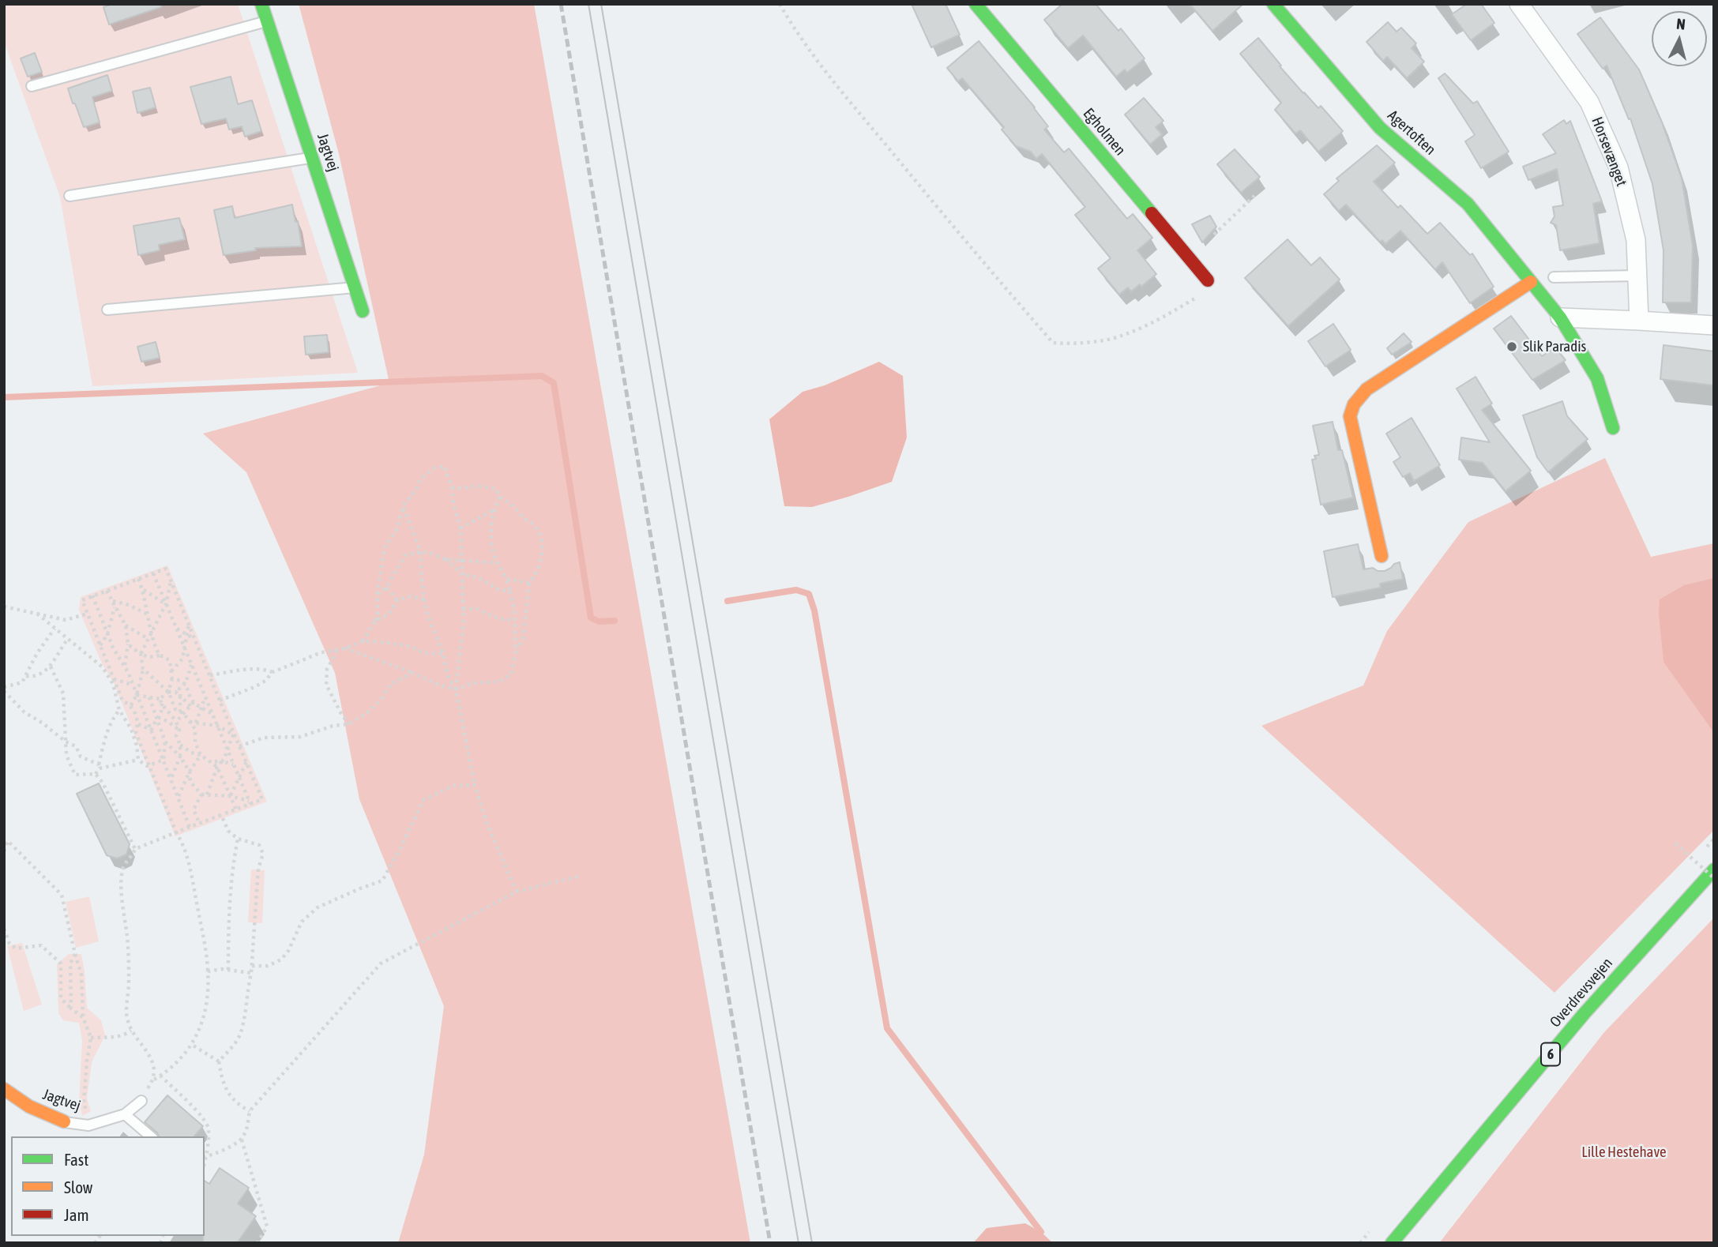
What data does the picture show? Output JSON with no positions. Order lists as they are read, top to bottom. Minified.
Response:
{"streets":{"street":["Egholmen","Agertoften","Horsevænget","Jagtvej","Overdrevsvejen","6"]},"parks":["Lille Hestehave"],"places":["Slik Paradis"],"legend":["Fast","Slow","Jam"],"north":"top"}
